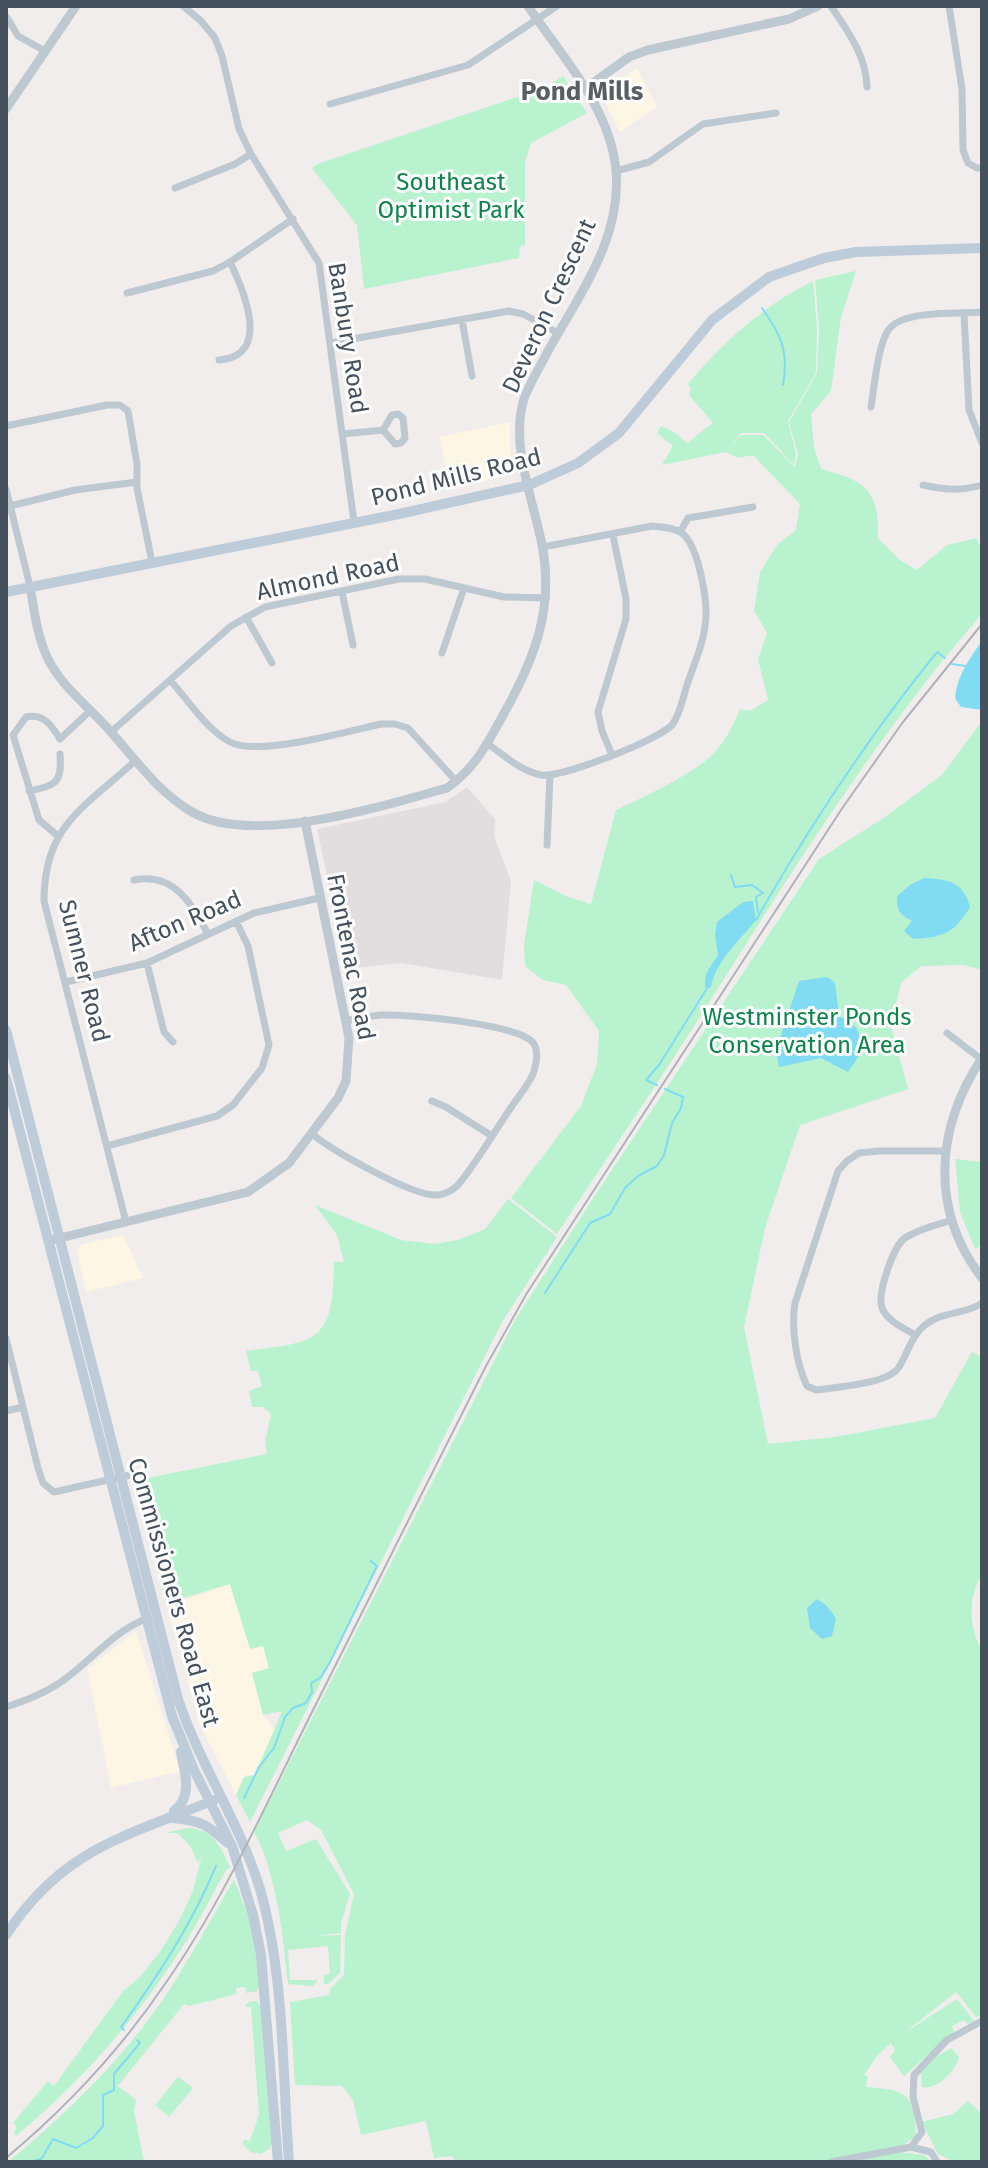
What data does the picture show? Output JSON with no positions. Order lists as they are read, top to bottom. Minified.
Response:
{"streets":{"main road":["Pond Mills Road","Commissioners Road East"],"street":["Deveron Crescent","Banbury Road","Almond Road","Afton Road","Frontenac Road","Sumner Road"]},"crossings":[["Deveron Crescent","Pond Mills Road"],["Deveron Crescent","Almond Road"],["Deveron Crescent","Frontenac Road"],["Deveron Crescent","Sumner Road"],["Banbury Road","Pond Mills Road"],["Afton Road","Frontenac Road"],["Afton Road","Sumner Road"],["Frontenac Road","Sumner Road"],["Frontenac Road","Commissioners Road East"]],"districts":["Pond Mills"],"parks":["Southeast Optimist Park","Westminster Ponds Conservation Area"]}
